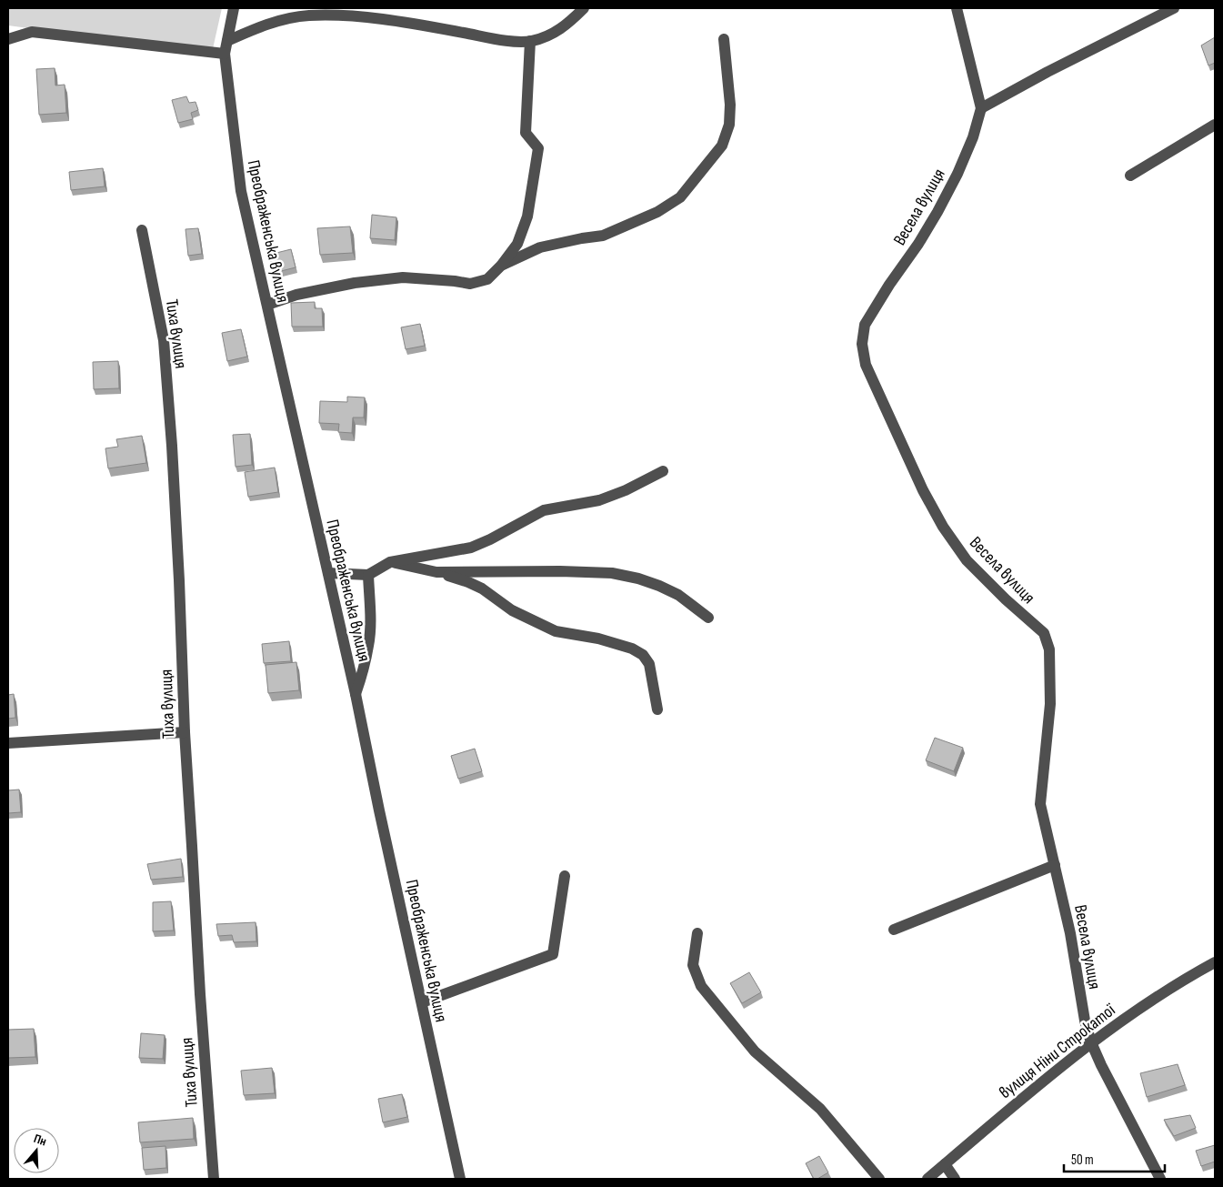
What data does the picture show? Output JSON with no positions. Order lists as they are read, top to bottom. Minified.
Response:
{"streets":{"street":["Весела вулиця","Преображенська вулиця","Тиха вулиця","вулиця Ніни Строкатої"]},"crossings":[["Весела вулиця","вулиця Ніни Строкатої"]],"scale_bar":"50 m","north":"top"}
